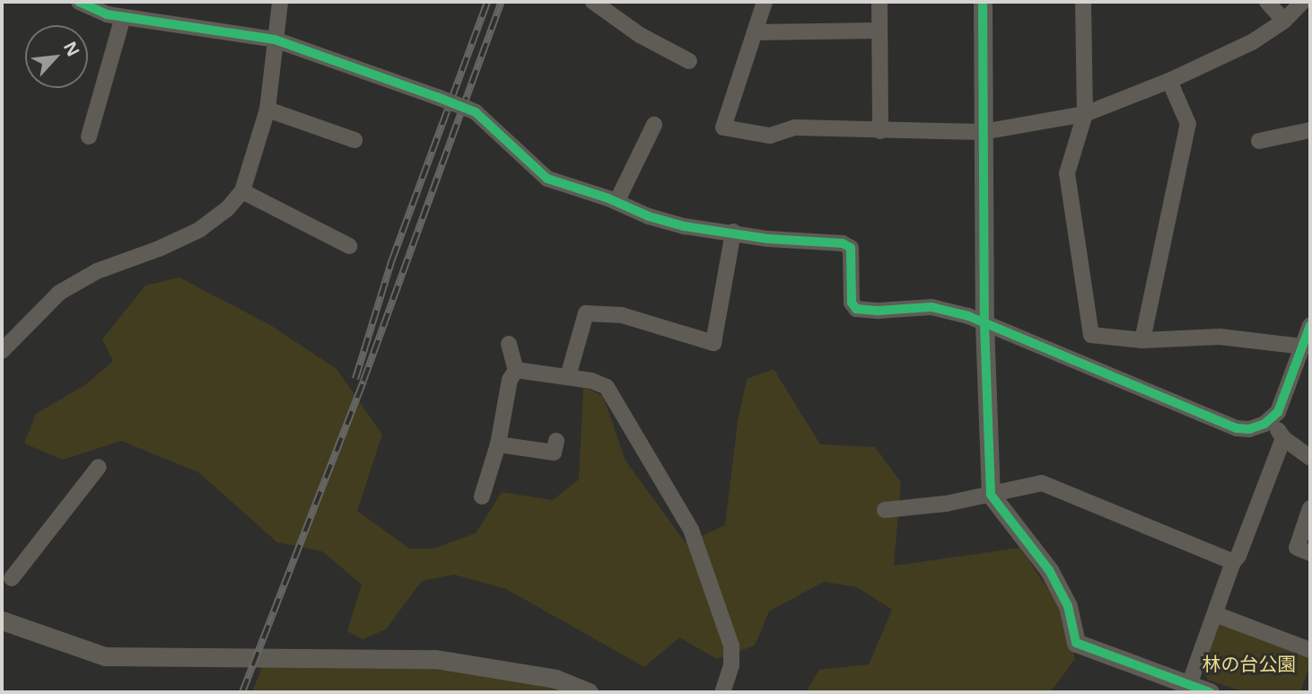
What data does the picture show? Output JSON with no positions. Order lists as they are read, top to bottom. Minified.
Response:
{"parks":["林の台公園"],"north":"top right"}
